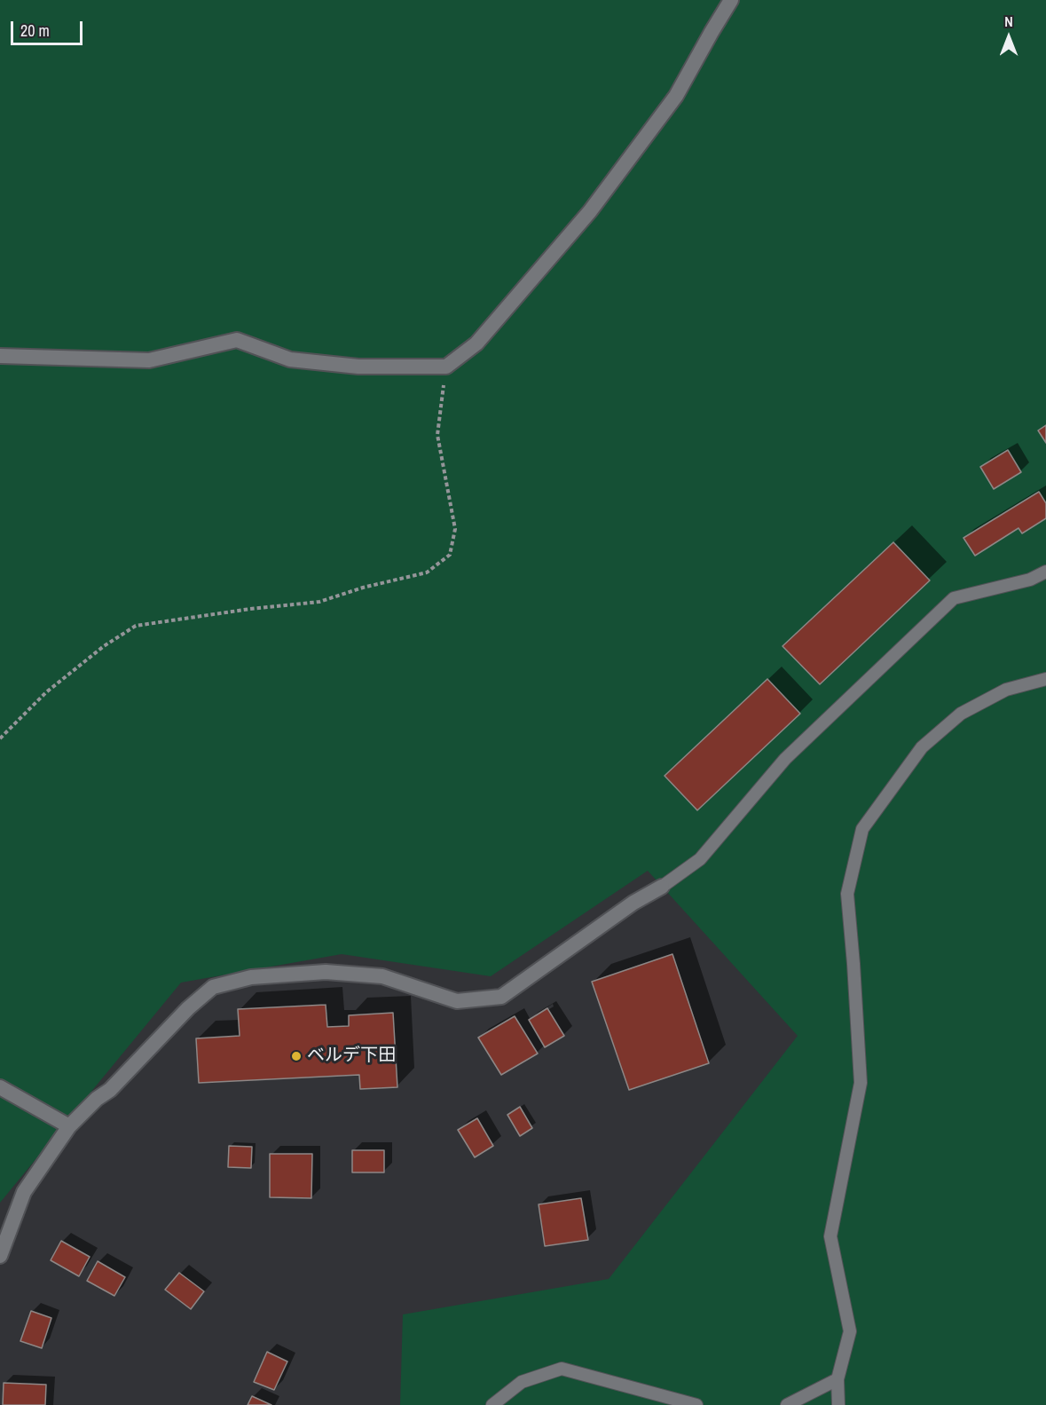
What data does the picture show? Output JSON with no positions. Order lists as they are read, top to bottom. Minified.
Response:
{"places":["ベルデ下田"],"scale_bar":"20 m","north":"top"}
